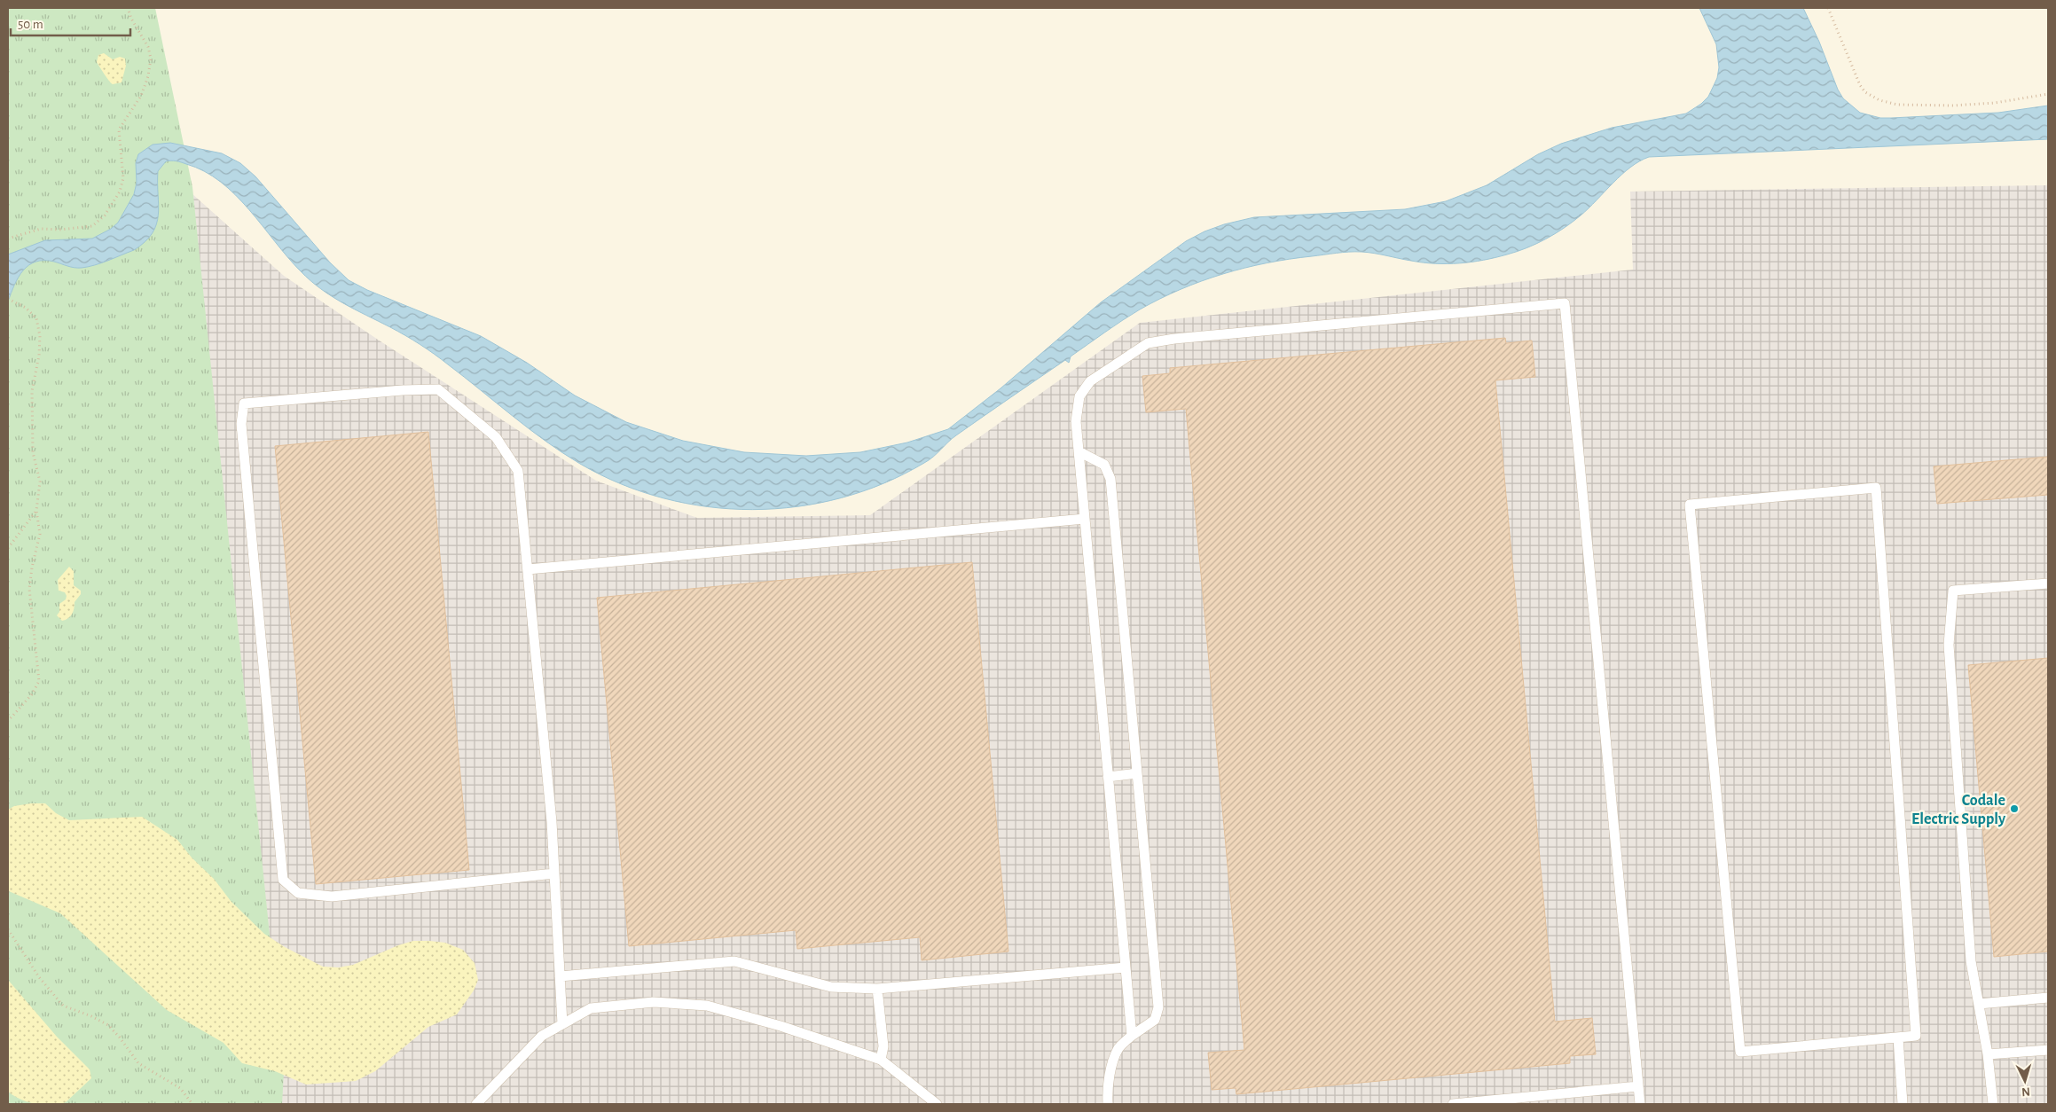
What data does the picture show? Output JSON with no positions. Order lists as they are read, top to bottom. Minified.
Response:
{"places":["Codale Electric Supply"],"scale_bar":"50 m","north":"bottom"}
